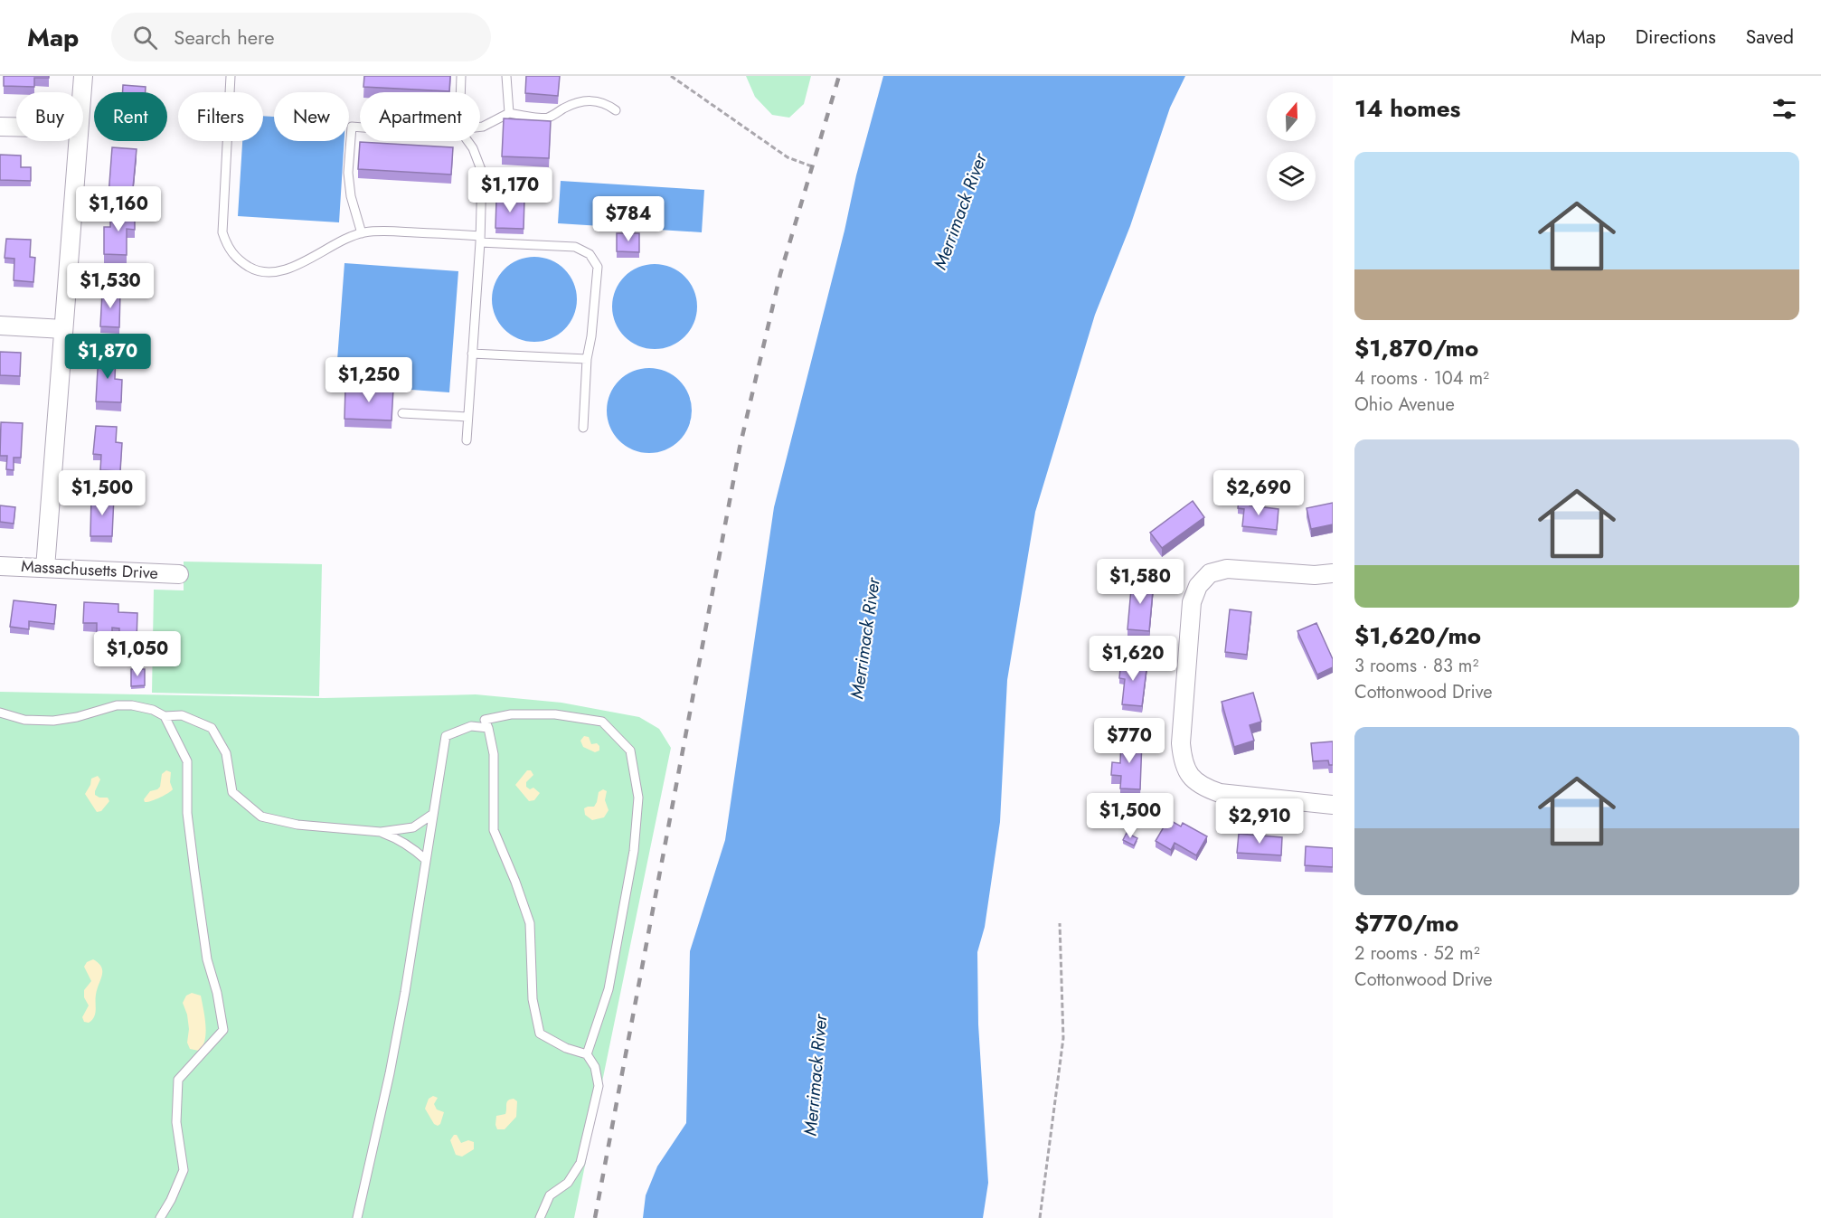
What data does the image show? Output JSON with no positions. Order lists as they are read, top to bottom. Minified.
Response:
{"streets":{"street":["Massachusetts Drive"]},"water":["Merrimack River"],"north":"top","page":{"header":"Map","search":"Search here","nav":["Map","Directions","Saved"],"heading":"14 homes","chip":["Buy","Rent","Filters","New","Apartment"],"list":[{"name":"$1,870/mo","note":"4 rooms · 104 m² · Ohio Avenue"},{"name":"$1,620/mo","note":"3 rooms · 83 m² · Cottonwood Drive"},{"name":"$770/mo","note":"2 rooms · 52 m² · Cottonwood Drive"}],"price":["$1,170","$1,160","$784","$1,530","$1,870","$1,250","$1,500","$2,690","$1,580","$1,050","$1,620","$770","$1,500","$2,910"]}}
